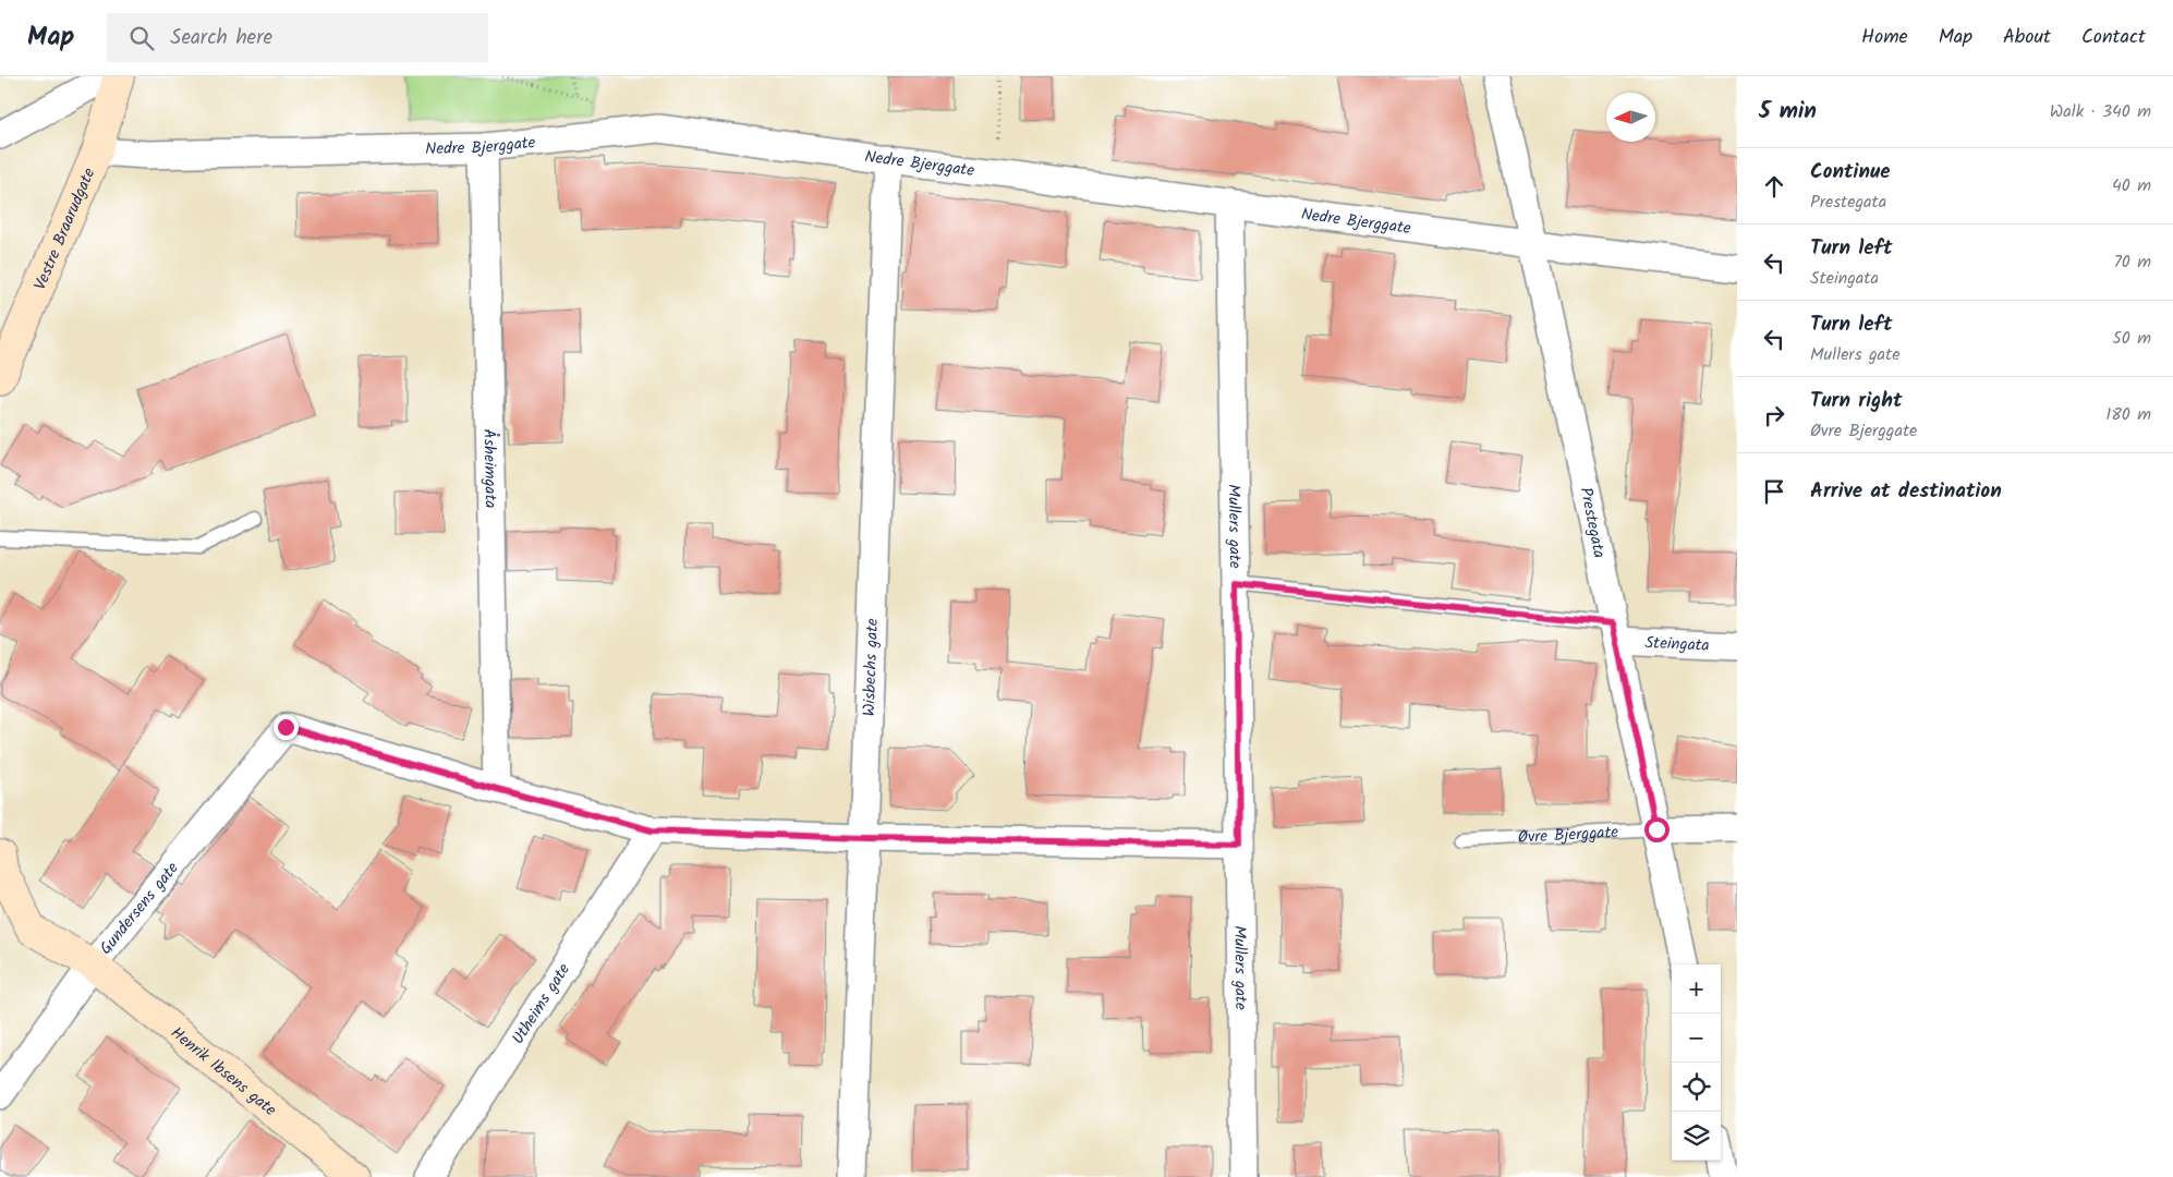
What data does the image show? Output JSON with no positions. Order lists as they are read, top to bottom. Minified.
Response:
{"streets":{"street":["Nedre Bjerggate","Vestre Braarudgate","Åsheimgata","Prestegata","Mullers gate","Steingata","Wisbechs gate","Øvre Bjerggate","Gundersens gate","Utheims gate","Henrik Ibsens gate"]},"crossings":[["Nedre Bjerggate","Vestre Braarudgate"],["Nedre Bjerggate","Åsheimgata"],["Nedre Bjerggate","Prestegata"],["Nedre Bjerggate","Mullers gate"],["Nedre Bjerggate","Wisbechs gate"],["Åsheimgata","Gundersens gate"],["Prestegata","Steingata"],["Prestegata","Øvre Bjerggate"],["Mullers gate","Steingata"],["Gundersens gate","Henrik Ibsens gate"]],"north":"left","page":{"header":"Map","search":"Search here","nav":["Home","Map","About","Contact"],"heading":["5 min","Walk · 340 m"],"list":[["Continue","Prestegata","40 m"],["Turn left","Steingata","70 m"],["Turn left","Mullers gate","50 m"],["Turn right","Øvre Bjerggate","180 m"],"Arrive at destination"],"map_buttons":["+","−"]}}
